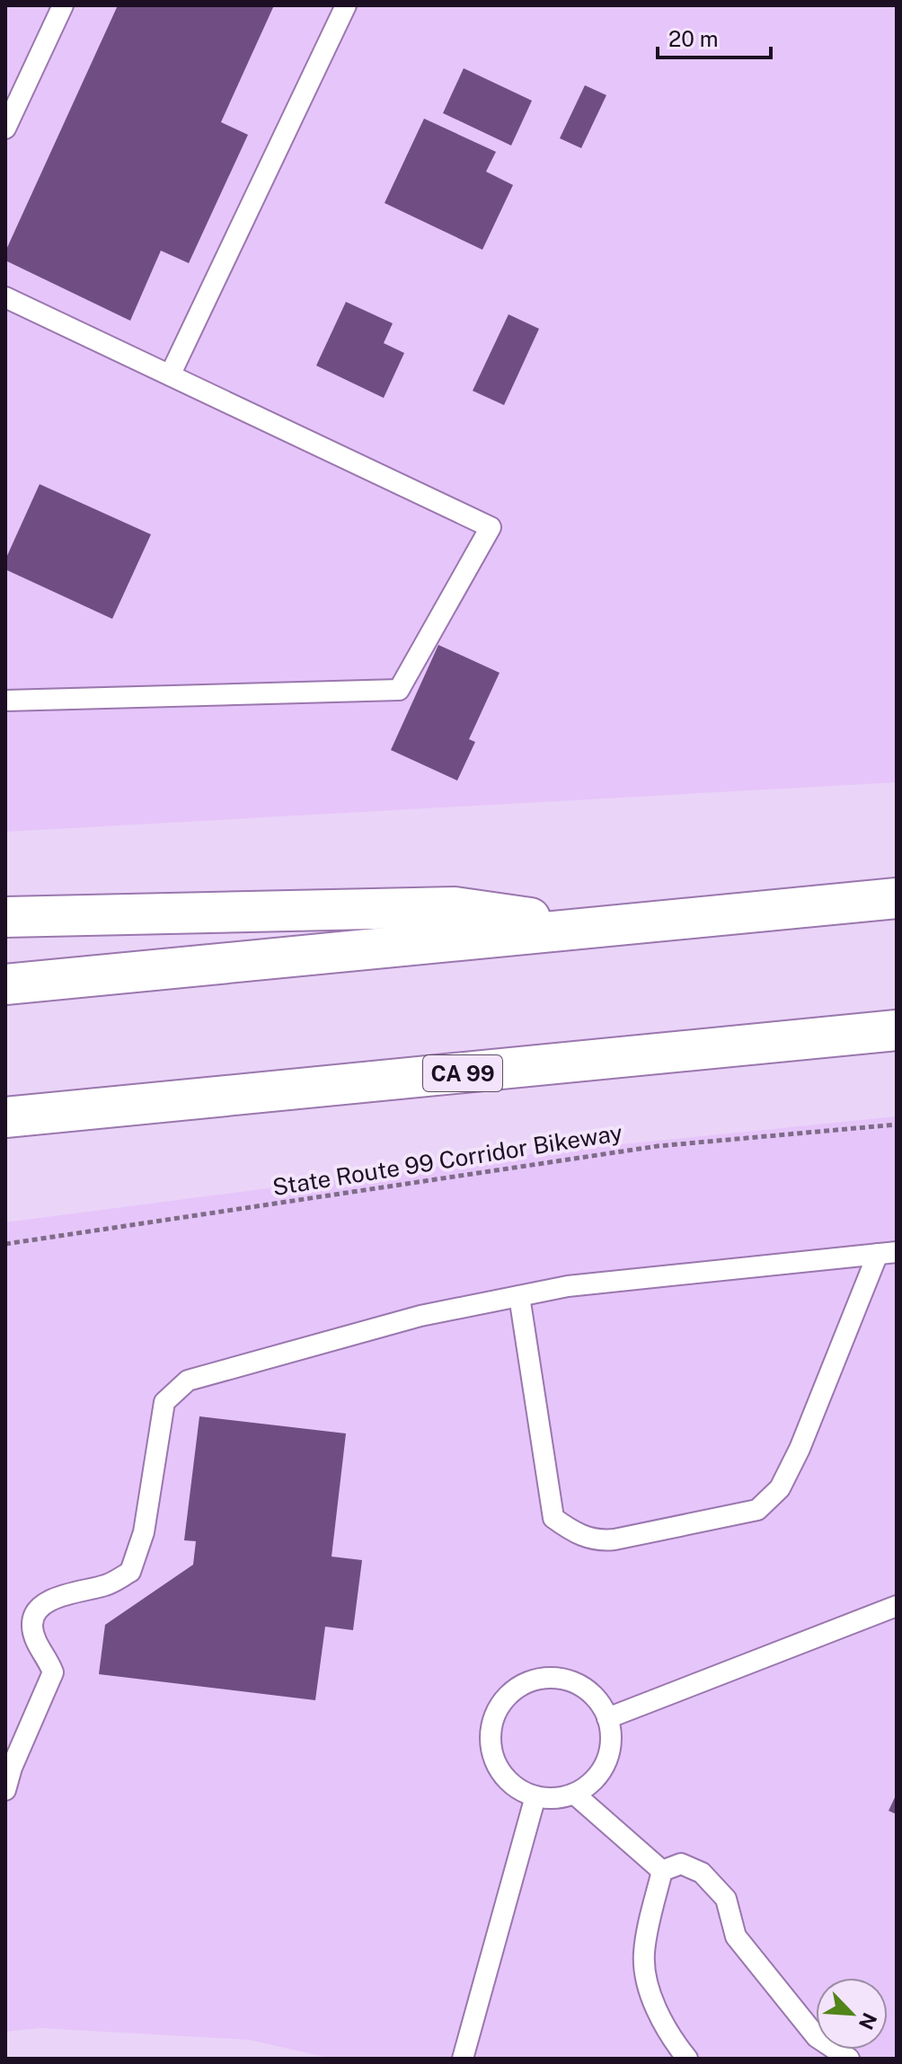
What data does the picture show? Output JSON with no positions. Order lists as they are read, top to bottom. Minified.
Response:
{"streets":{"highway":["CA 99"],"path":["State Route 99 Corridor Bikeway"]},"scale_bar":"20 m","north":"bottom right"}
